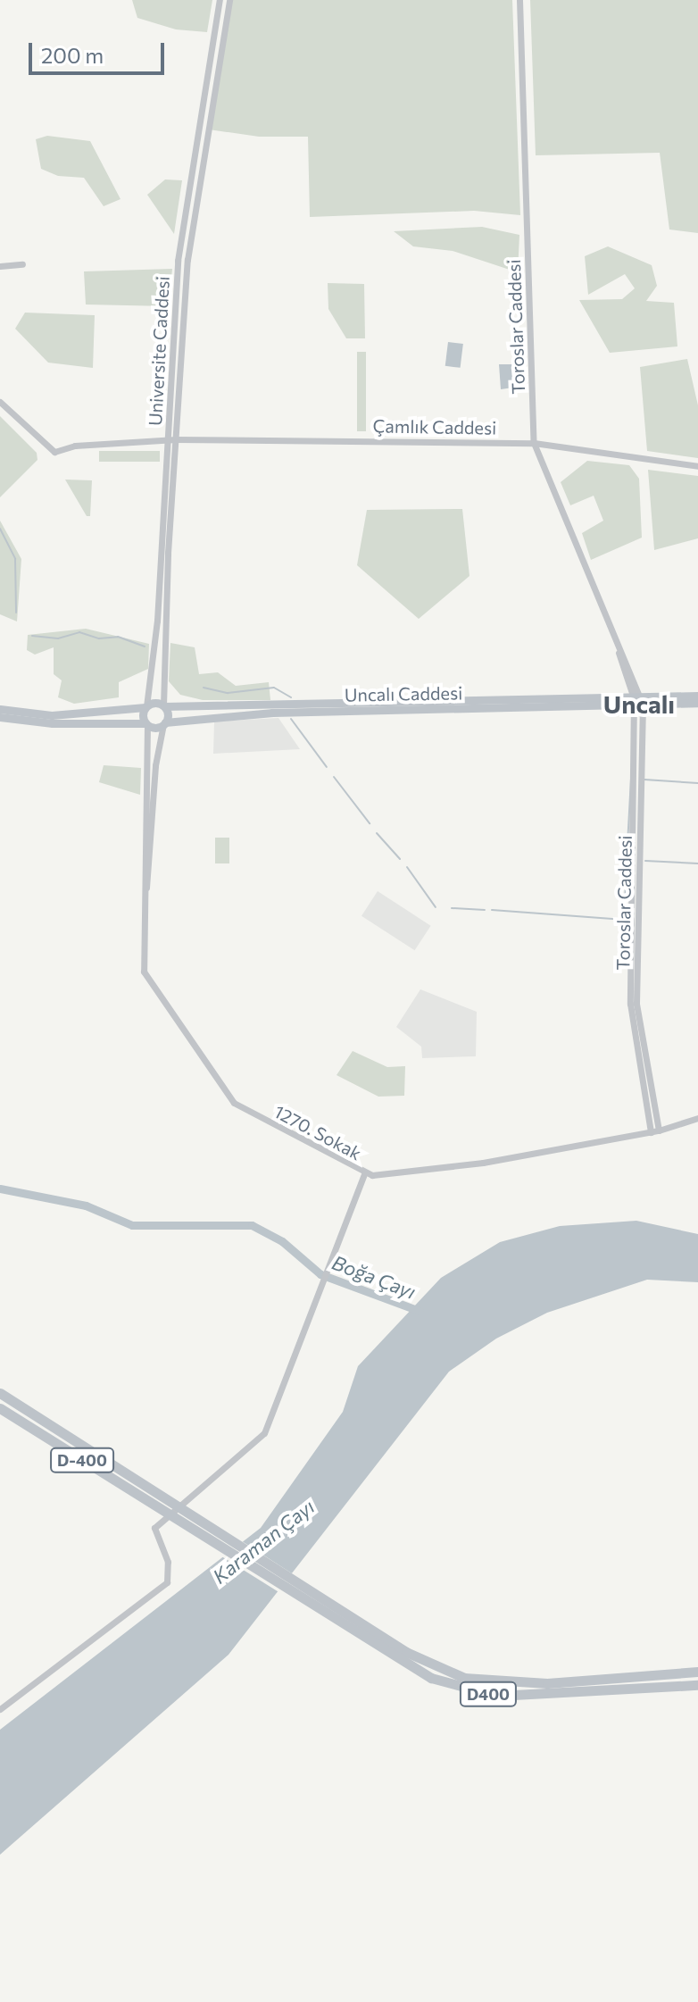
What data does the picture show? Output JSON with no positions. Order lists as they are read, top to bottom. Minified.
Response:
{"streets":{"highway":["D-400","D400"],"main road":["Uncalı Caddesi"],"street":["Toroslar Caddesi","Universite Caddesi","Çamlık Caddesi","1270. Sokak"]},"crossings":[["Toroslar Caddesi","Çamlık Caddesi"],["Toroslar Caddesi","Uncalı Caddesi"],["Toroslar Caddesi","1270. Sokak"],["Universite Caddesi","Çamlık Caddesi"],["Universite Caddesi","Uncalı Caddesi"],["Uncalı Caddesi","1270. Sokak"],["D-400","D400"]],"districts":["Uncalı"],"water":["Boğa Çayı","Karaman Çayı"],"scale_bar":"200 m"}
